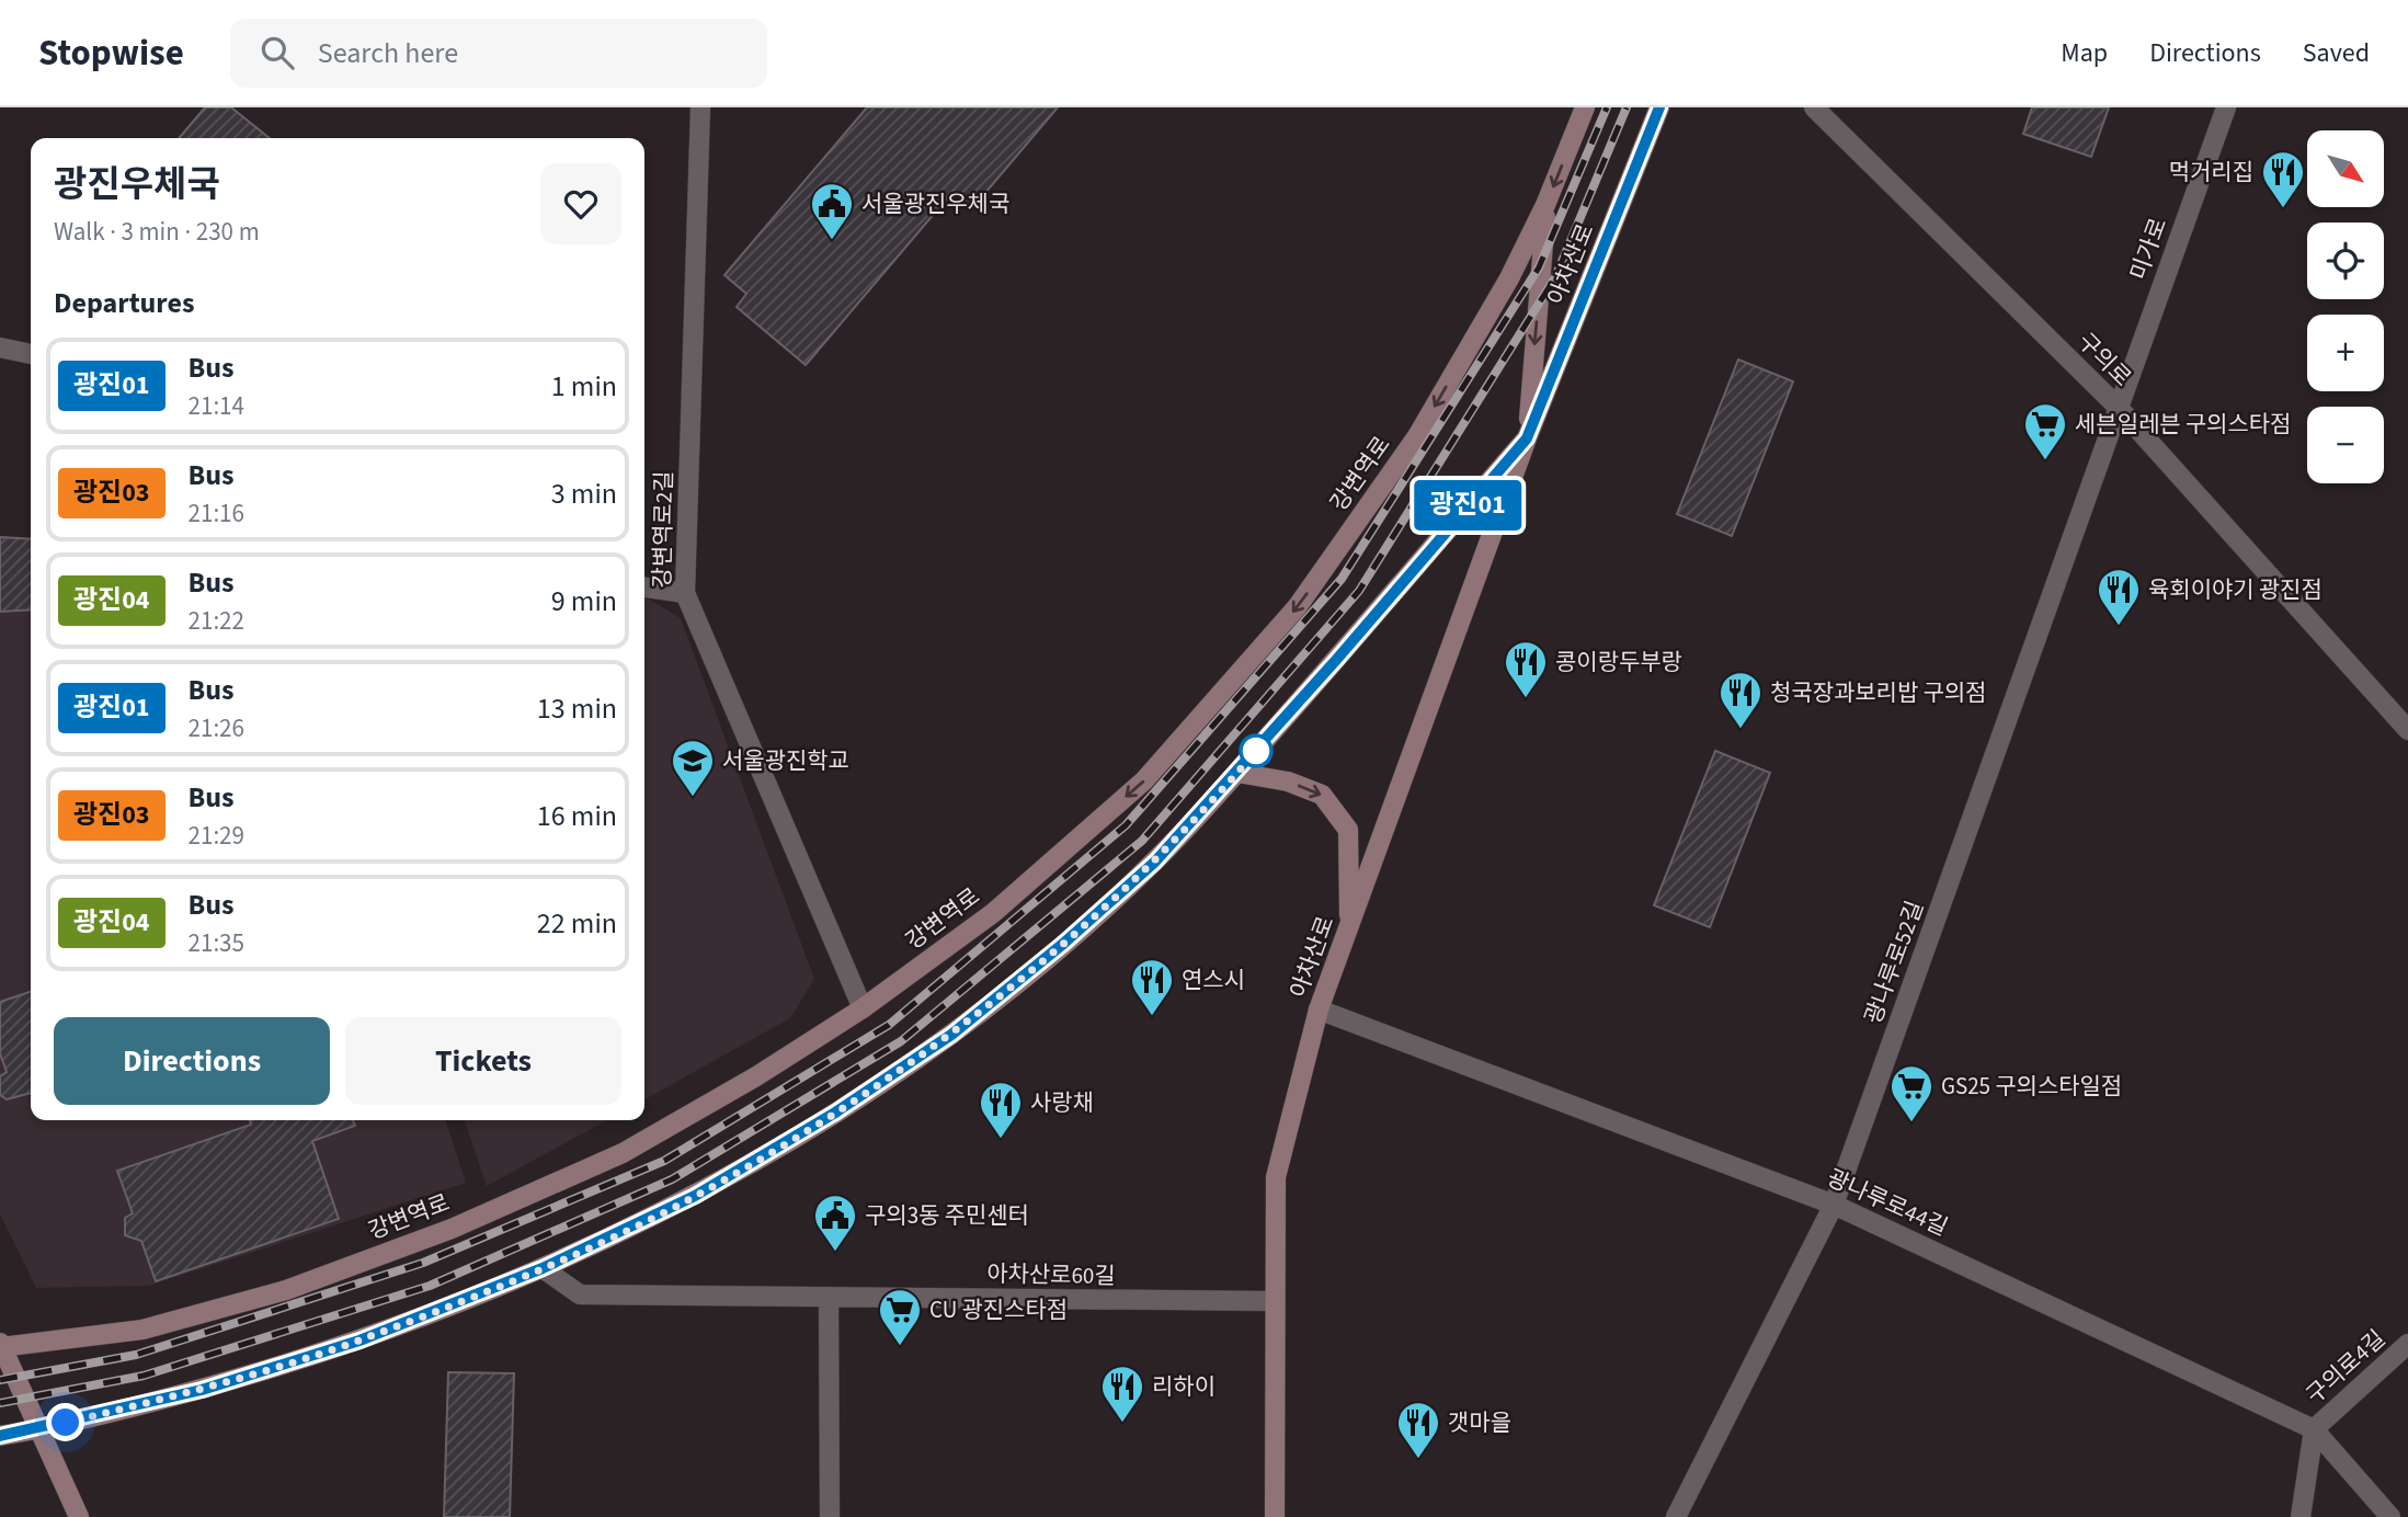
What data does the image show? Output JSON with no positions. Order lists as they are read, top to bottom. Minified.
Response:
{"streets":{"main road":["아차산로","강변역로"],"street":["미가로","구의로","강변역로2길","광나루로52길","광나루로44길","아차산로60길","구의로4길"]},"crossings":[["미가로","구의로"],["미가로","광나루로52길"],["아차산로","강변역로"],["아차산로","광나루로44길"],["아차산로","아차산로60길"],["구의로","광나루로52길"],["강변역로","강변역로2길"],["광나루로52길","광나루로44길"],["광나루로44길","구의로4길"]],"places":{"restaurant":["먹거리집","육회이야기 광진점","콩이랑두부랑","청국장과보리밥 구의점","연스시","사랑채","리하이","갯마을"],"public building":["서울광진우체국","구의3동 주민센터"],"supermarket":["세븐일레븐 구의스타점","GS25 구의스타일점","CU 광진스타점"],"school or university":["서울광진학교"]},"lines":["bus line 광진01"],"north":"bottom right","page":{"header":"Stopwise","search":"Search here","nav":["Map","Directions","Saved"],"on_map":"광진01","map_buttons":["+","−"],"heading":[["광진우체국","Walk · 3 min · 230 m"],"Departures"],"list":[{"mark":"광진01","name":"Bus","note":"21:14","value":"1 min"},{"mark":"광진03","name":"Bus","note":"21:16","value":"3 min"},{"mark":"광진04","name":"Bus","note":"21:22","value":"9 min"},{"mark":"광진01","name":"Bus","note":"21:26","value":"13 min"},{"mark":"광진03","name":"Bus","note":"21:29","value":"16 min"},{"mark":"광진04","name":"Bus","note":"21:35","value":"22 min"}],"buttons":["Directions","Tickets"]}}
